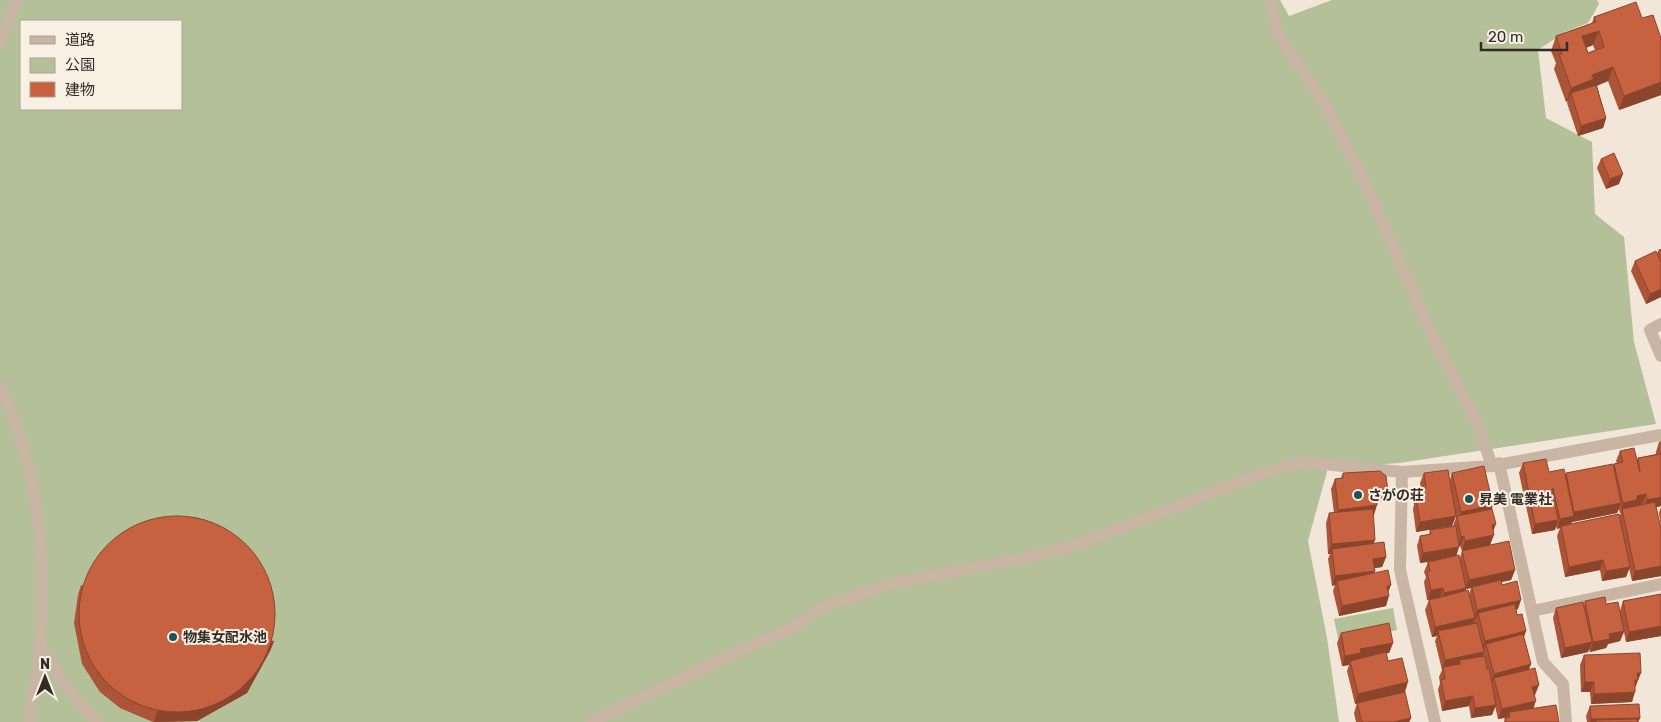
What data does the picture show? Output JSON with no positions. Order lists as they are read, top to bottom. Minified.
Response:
{"places":["さがの荘","昇美 電業社","物集女配水池"],"legend":["道路","公園","建物"],"scale_bar":"20 m","north":"top"}
